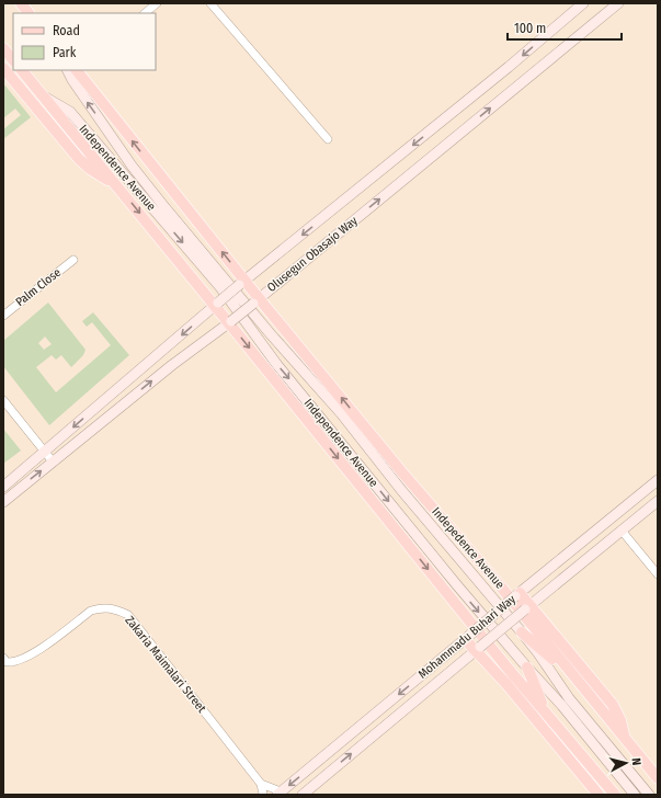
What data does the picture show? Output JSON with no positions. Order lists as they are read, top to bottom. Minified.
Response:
{"streets":{"main road":["Independence Avenue","Olusegun Obasajo Way","Indepedence Avenue","Mohammadu Buhari Way"],"street":["Palm Close","Zakaria Maimalari Street"]},"crossings":[["Independence Avenue","Olusegun Obasajo Way"],["Olusegun Obasajo Way","Indepedence Avenue"]],"legend":["Road","Park"],"scale_bar":"100 m","north":"right"}
